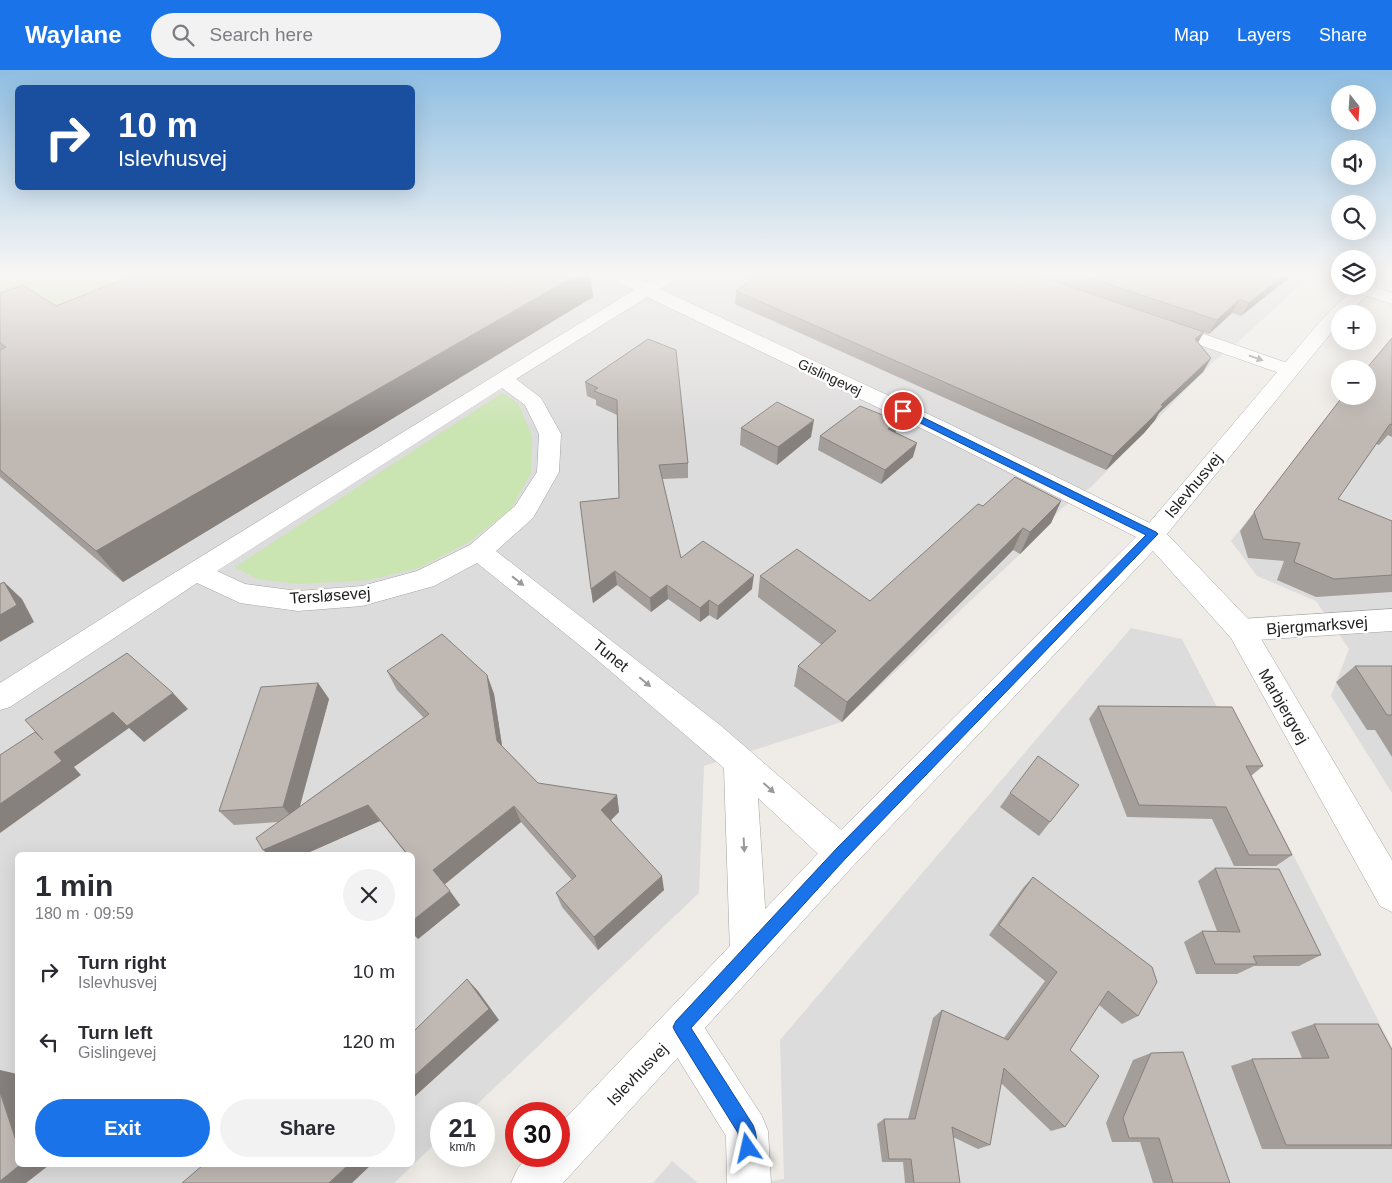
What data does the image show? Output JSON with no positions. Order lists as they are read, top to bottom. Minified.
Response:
{"streets":{"street":["Gislingevej","Islevhusvej","Tersløsevej","Bjergmarksvej","Tunet","Marbjergvej"]},"crossings":[["Gislingevej","Islevhusvej"],["Gislingevej","Marbjergvej"],["Islevhusvej","Tunet"],["Islevhusvej","Marbjergvej"],["Tersløsevej","Tunet"],["Bjergmarksvej","Marbjergvej"]],"one_way":["Tunet"],"north":"bottom","page":{"header":"Waylane","search":"Search here","nav":["Map","Layers","Share"],"map_buttons":["+","−"],"turn":["10 m","Islevhusvej"],"heading":["1 min","180 m · 09:59"],"list":[{"name":"Turn right","note":"Islevhusvej","value":"10 m"},{"name":"Turn left","note":"Gislingevej","value":"120 m"}],"buttons":["Exit","Share"],"speed":"21 km/h","limit":"30"}}
